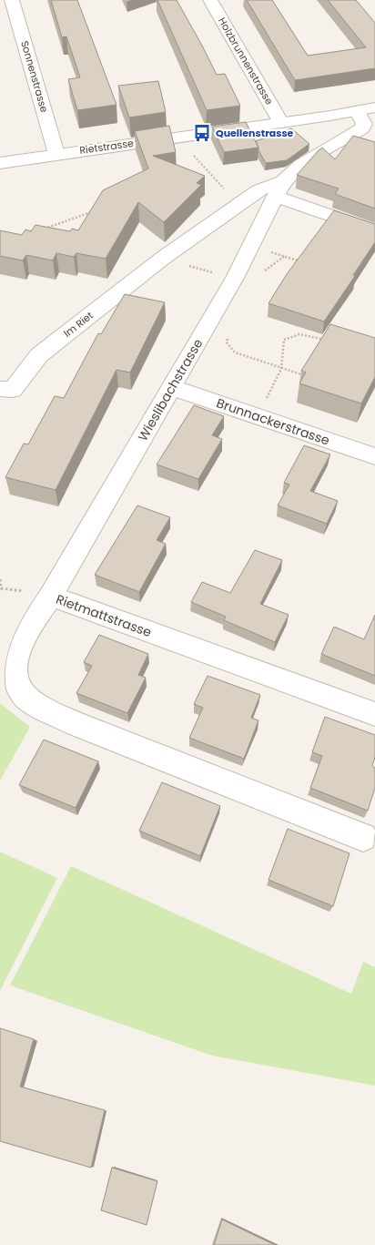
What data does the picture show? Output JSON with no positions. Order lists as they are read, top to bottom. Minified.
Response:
{"streets":{"street":["Holzbrunnenstrasse","Sonnenstrasse","Rietstrasse","Im Riet","Wieslibachstrasse","Brunnackerstrasse","Rietmattstrasse"]},"crossings":[["Holzbrunnenstrasse","Rietstrasse"],["Sonnenstrasse","Rietstrasse"],["Im Riet","Wieslibachstrasse"],["Wieslibachstrasse","Brunnackerstrasse"],["Wieslibachstrasse","Rietmattstrasse"]],"places":{"bus stop":["Quellenstrasse"]}}
